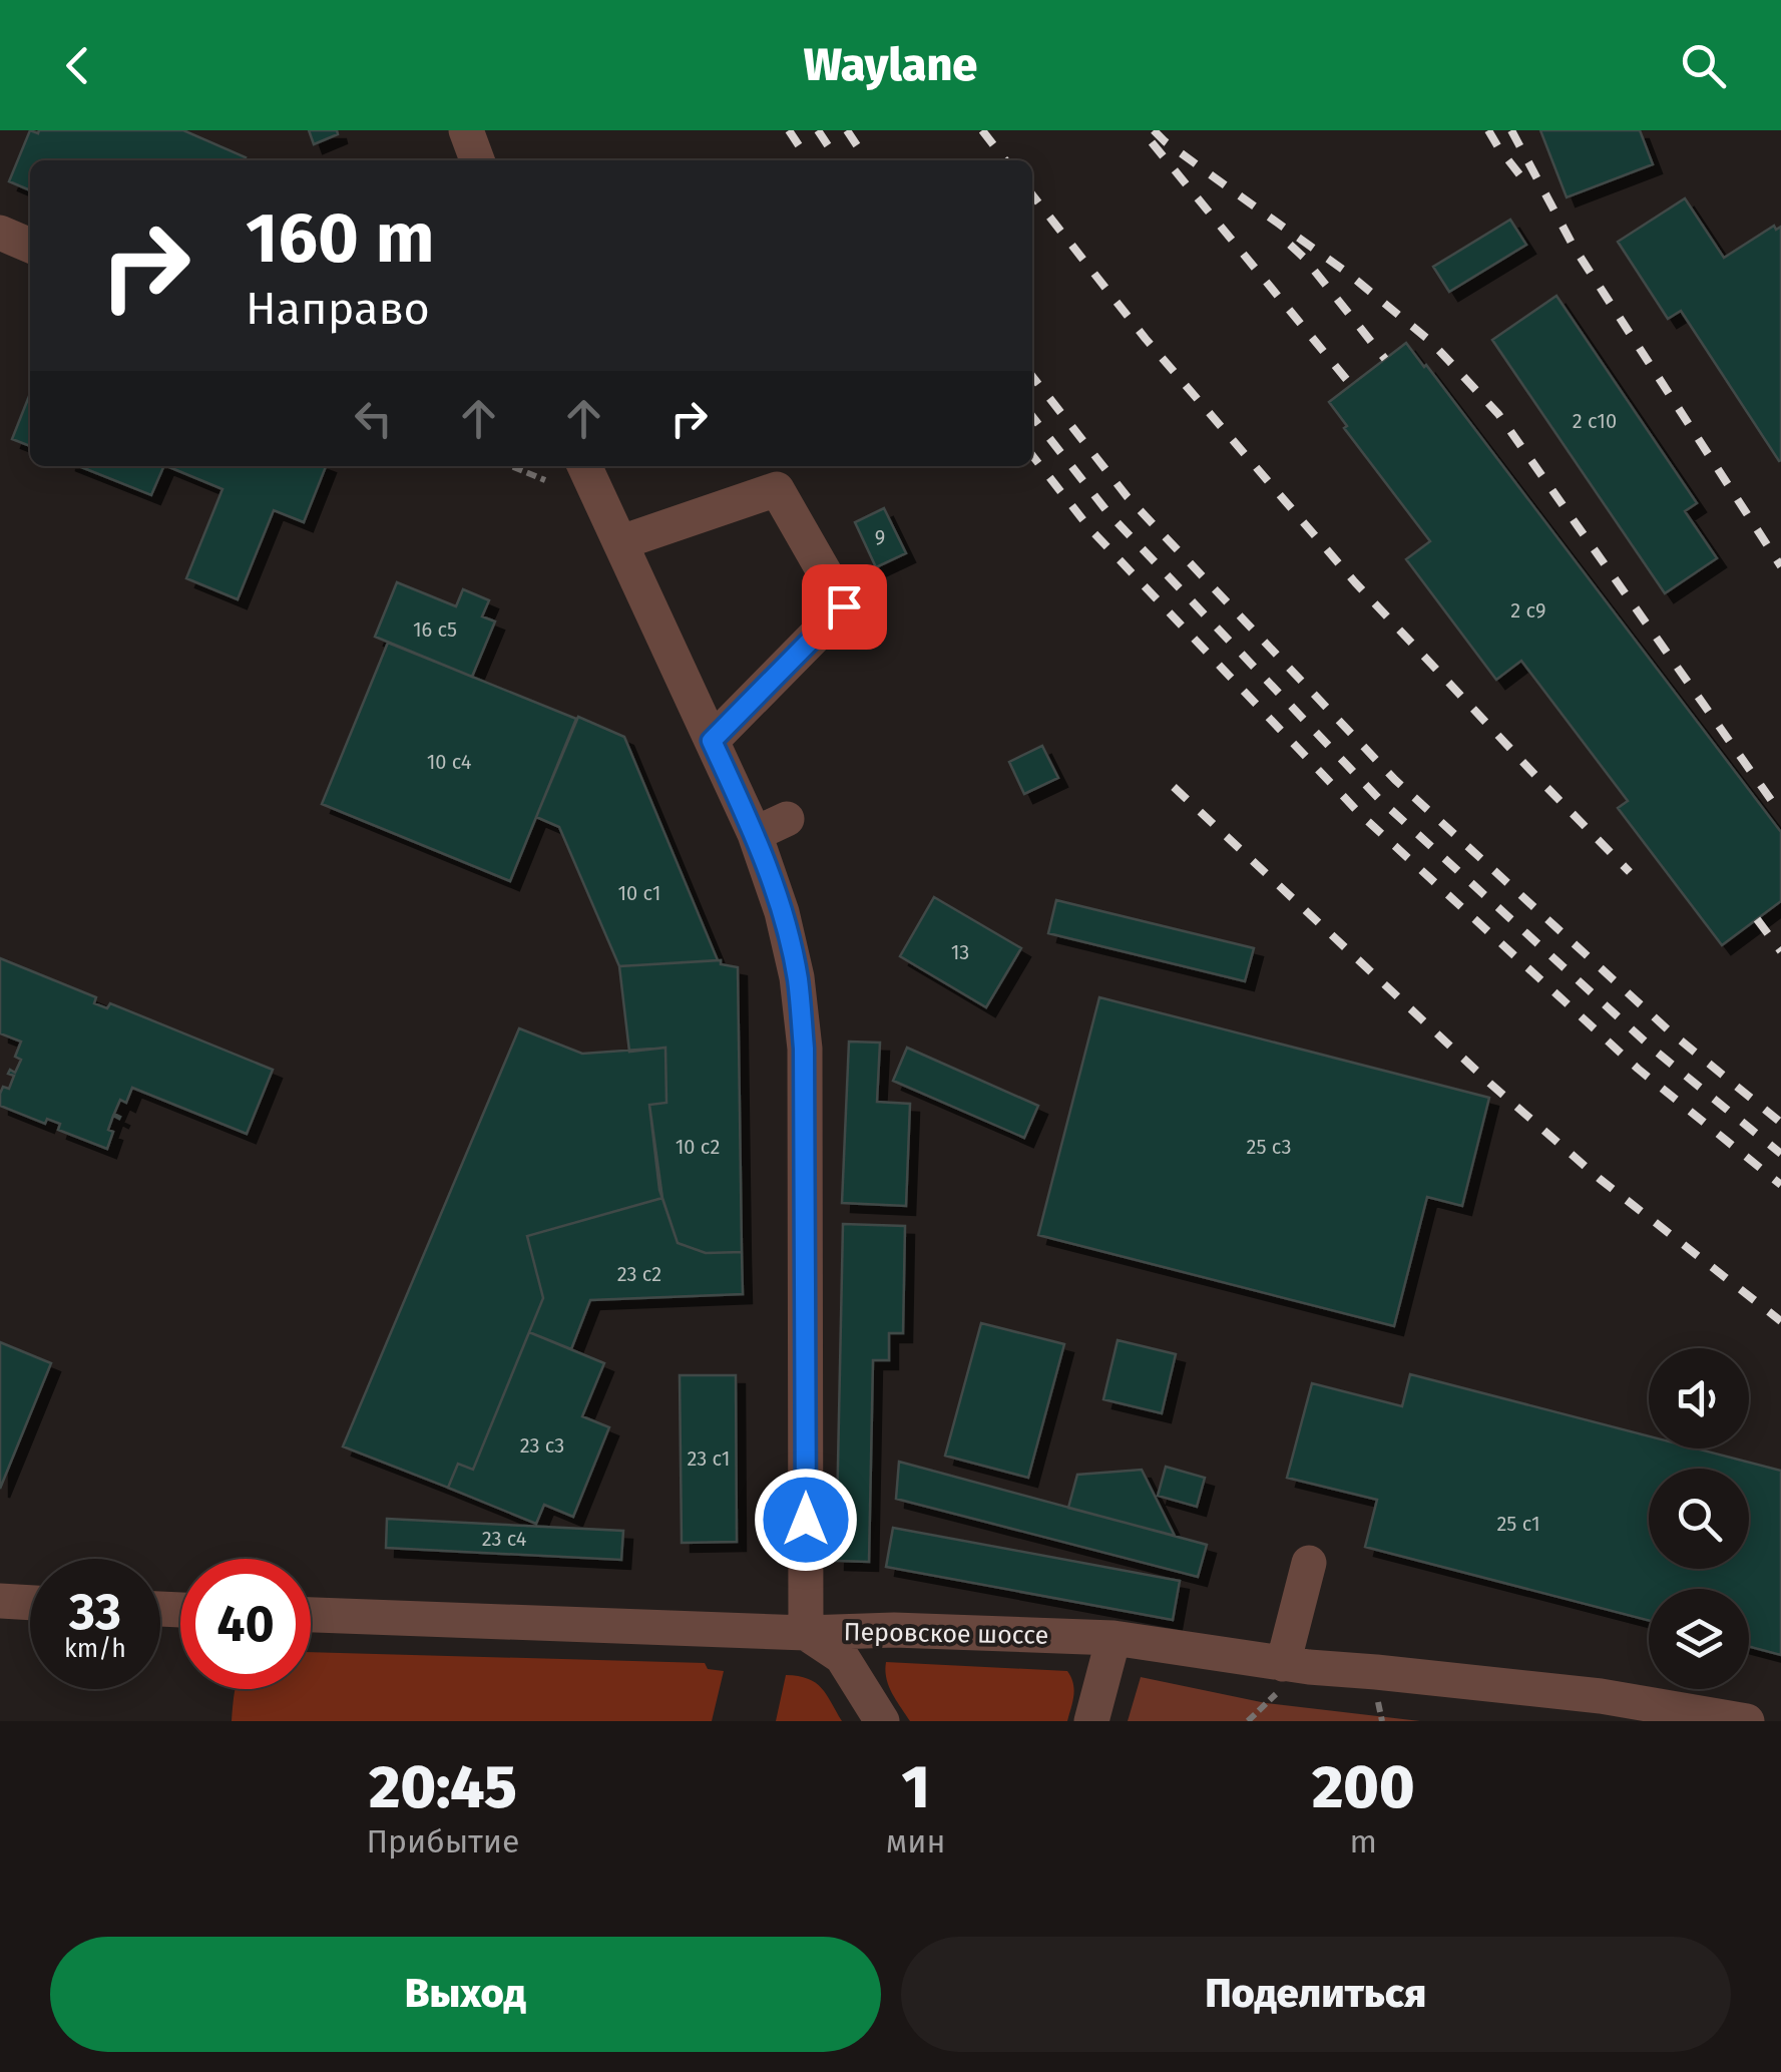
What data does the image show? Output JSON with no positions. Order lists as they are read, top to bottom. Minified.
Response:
{"streets":{"street":["Перовское шоссе"]},"house_numbers":["2 с10","9","2 с9","16 с5","10 с4","10 с1","13","10 с2","25 с3","23 с2","23 с3","23 с1","25 с1","23 с4"],"page":{"header":"Waylane","turn":["160 m","Направо"],"speed":"33 km/h","limit":"40","eta":["20:45","Прибытие","1","мин","200","m"],"buttons":["Выход","Поделиться"]}}
